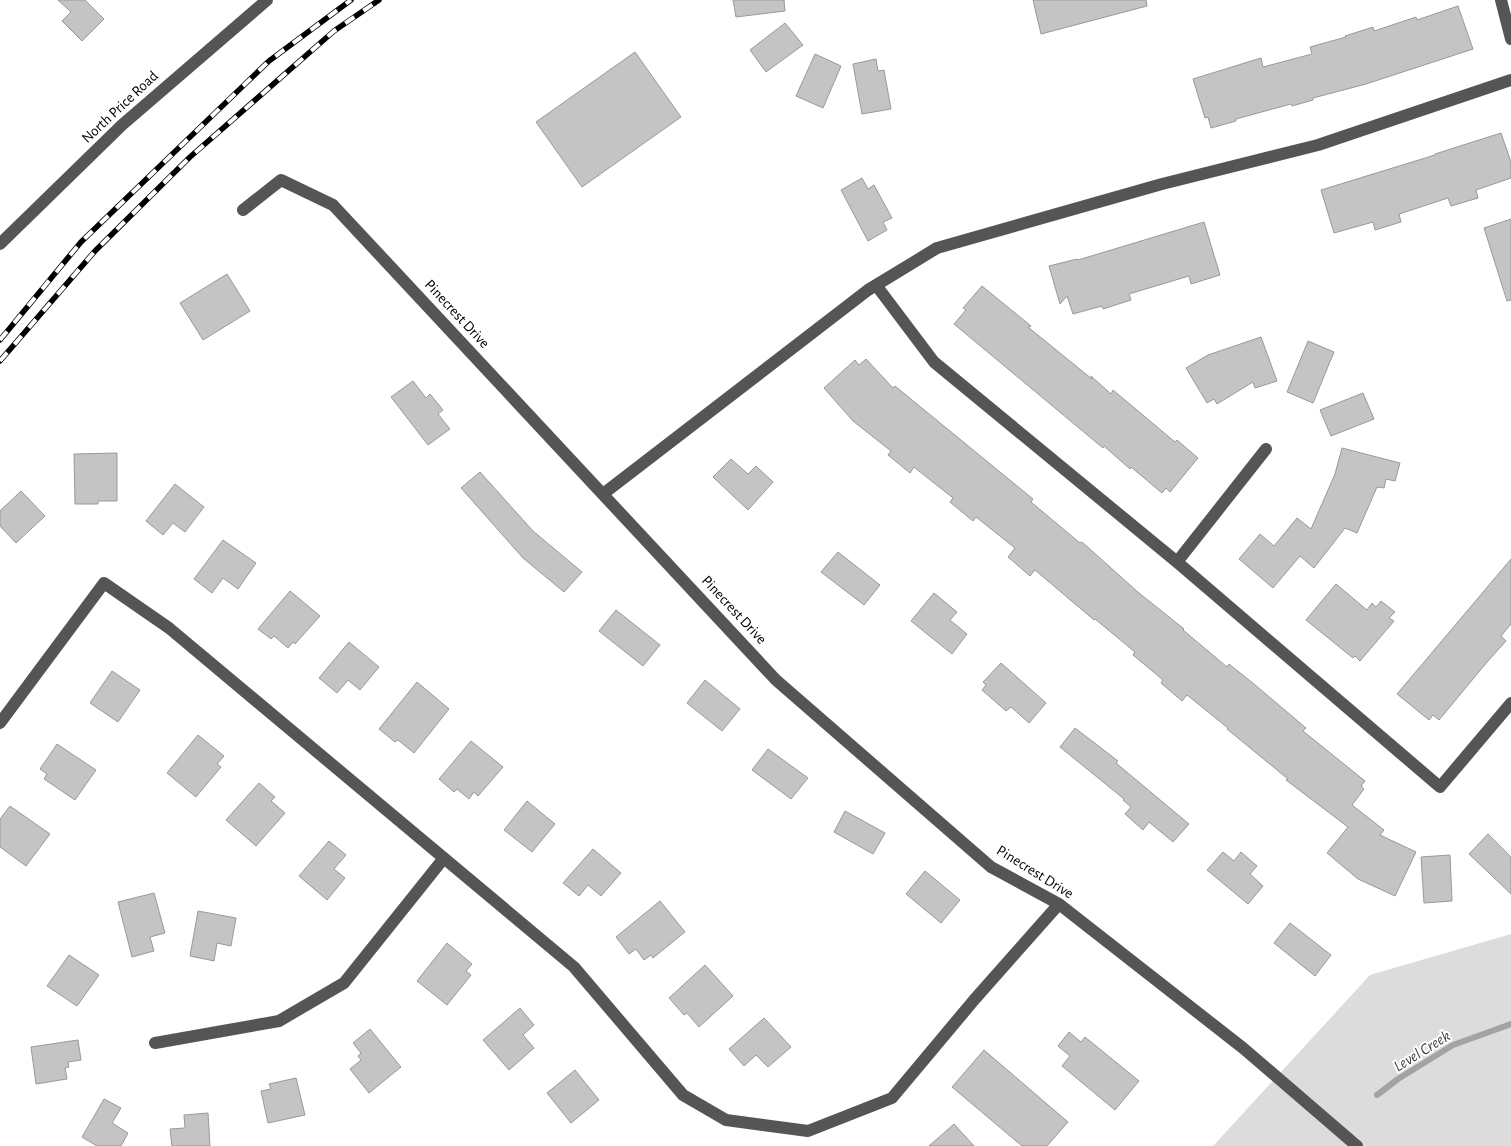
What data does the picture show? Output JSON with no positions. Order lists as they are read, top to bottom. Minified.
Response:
{"streets":{"street":["North Price Road","Pinecrest Drive"]},"water":["Level Creek"]}
